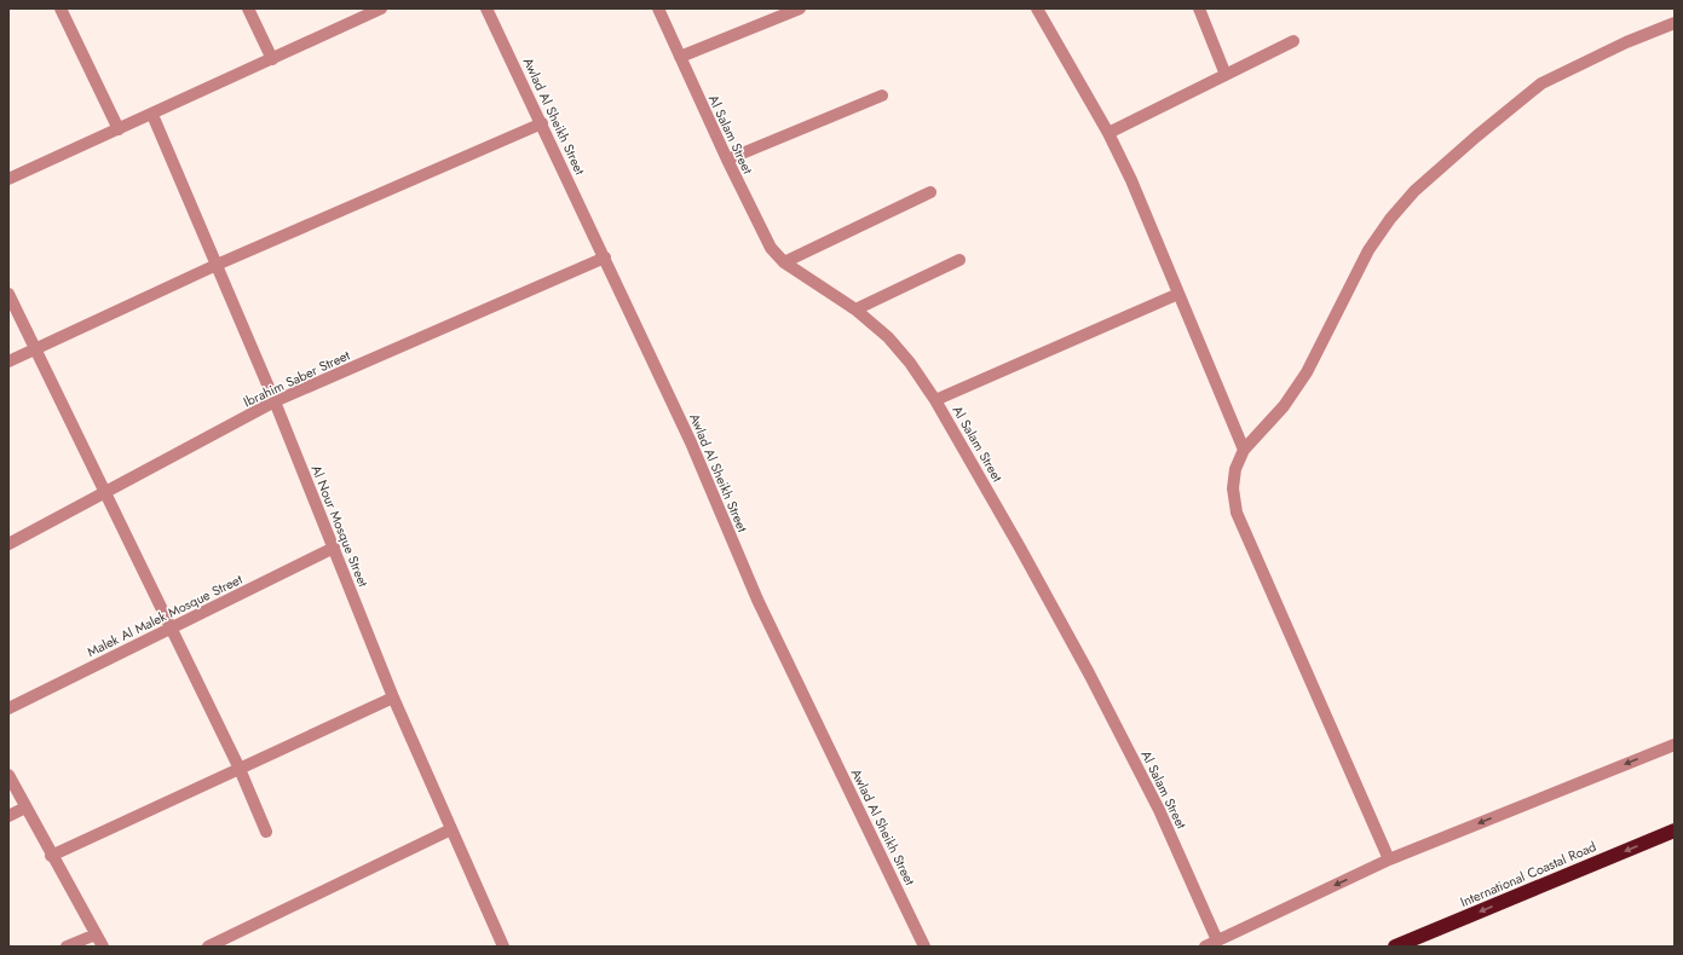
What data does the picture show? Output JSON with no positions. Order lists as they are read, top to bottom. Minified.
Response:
{"streets":{"highway":["International Coastal Road"],"street":["Awlad Al Sheikh Street","Al Salam Street","Ibrahim Saber Street","Al Nour Mosque Street","Malek Al Malek Mosque Street"]},"crossings":[["Awlad Al Sheikh Street","Ibrahim Saber Street"],["Ibrahim Saber Street","Al Nour Mosque Street"],["Al Nour Mosque Street","Malek Al Malek Mosque Street"]],"one_way":["International Coastal Road"]}
